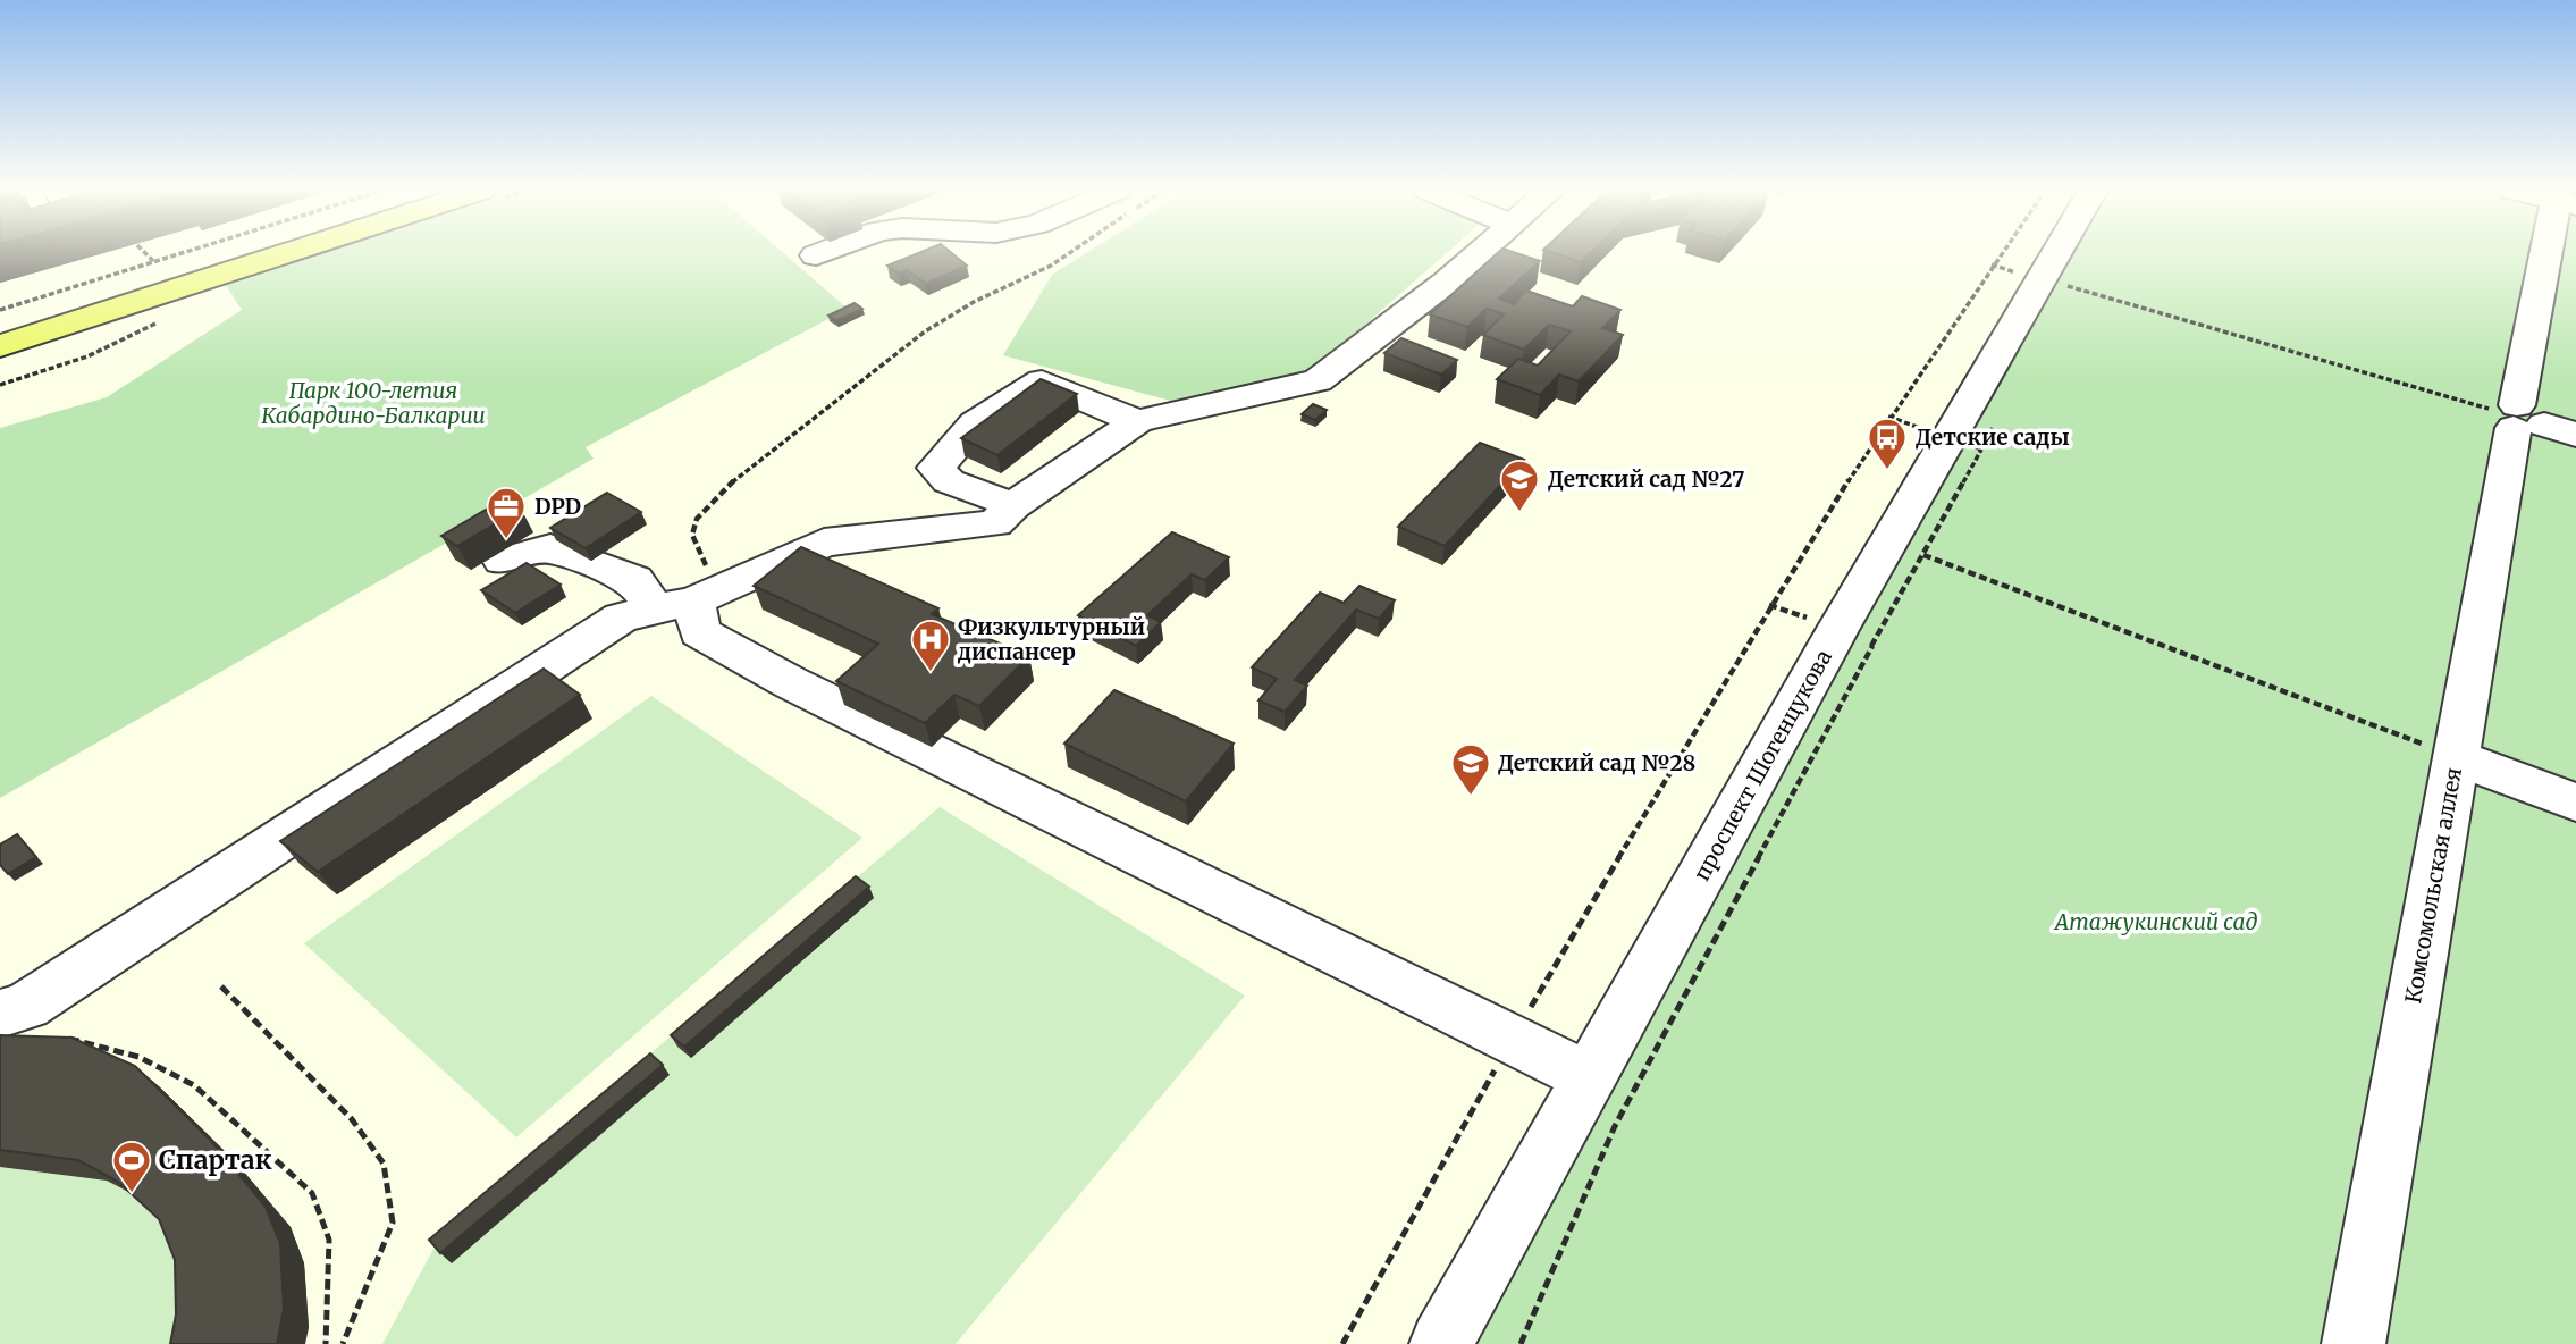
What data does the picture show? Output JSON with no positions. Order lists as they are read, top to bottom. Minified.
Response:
{"streets":{"street":["проспект Шогенцукова","Комсомольская аллея"]},"parks":["Парк 100-летия Кабардино-Балкарии","Атажукинский сад"],"places":{"bus stop":["Детские сады"],"school or university":["Детский сад №27","Детский сад №28"],"office":["DPD"],"hospital":["Физкультурный диспансер"],"sports":["Спартак"]}}
